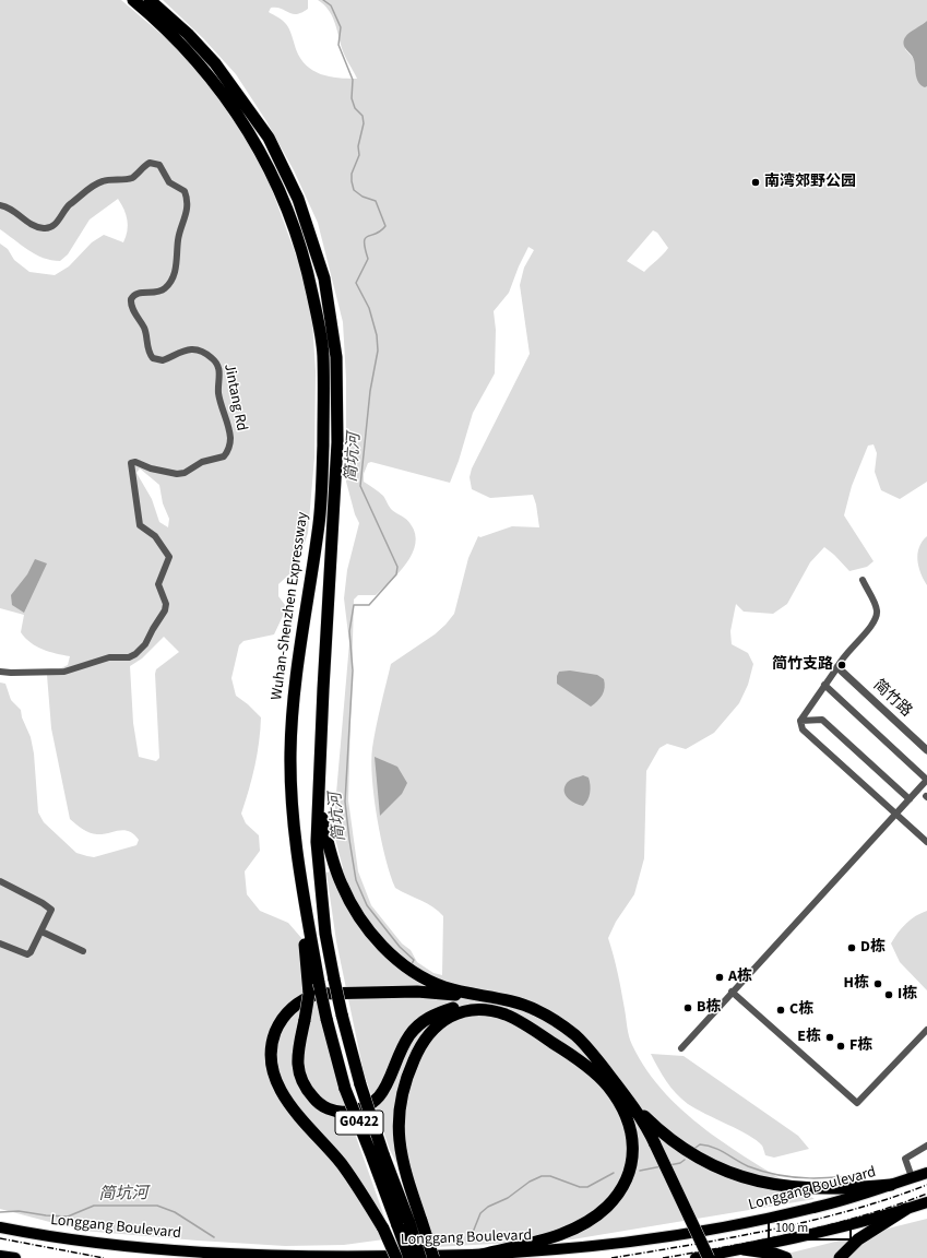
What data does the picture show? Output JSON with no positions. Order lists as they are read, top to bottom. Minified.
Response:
{"streets":{"highway":["Wuhan-Shenzhen Expressway","G0422","Longgang Boulevard"],"street":["Jintang Rd","简竹路"]},"water":["简坑河"],"places":["南湾郊野公园","简竹支路","D栋","A栋","H栋","I栋","B栋","C栋","E栋","F栋"],"scale_bar":"100 m"}
